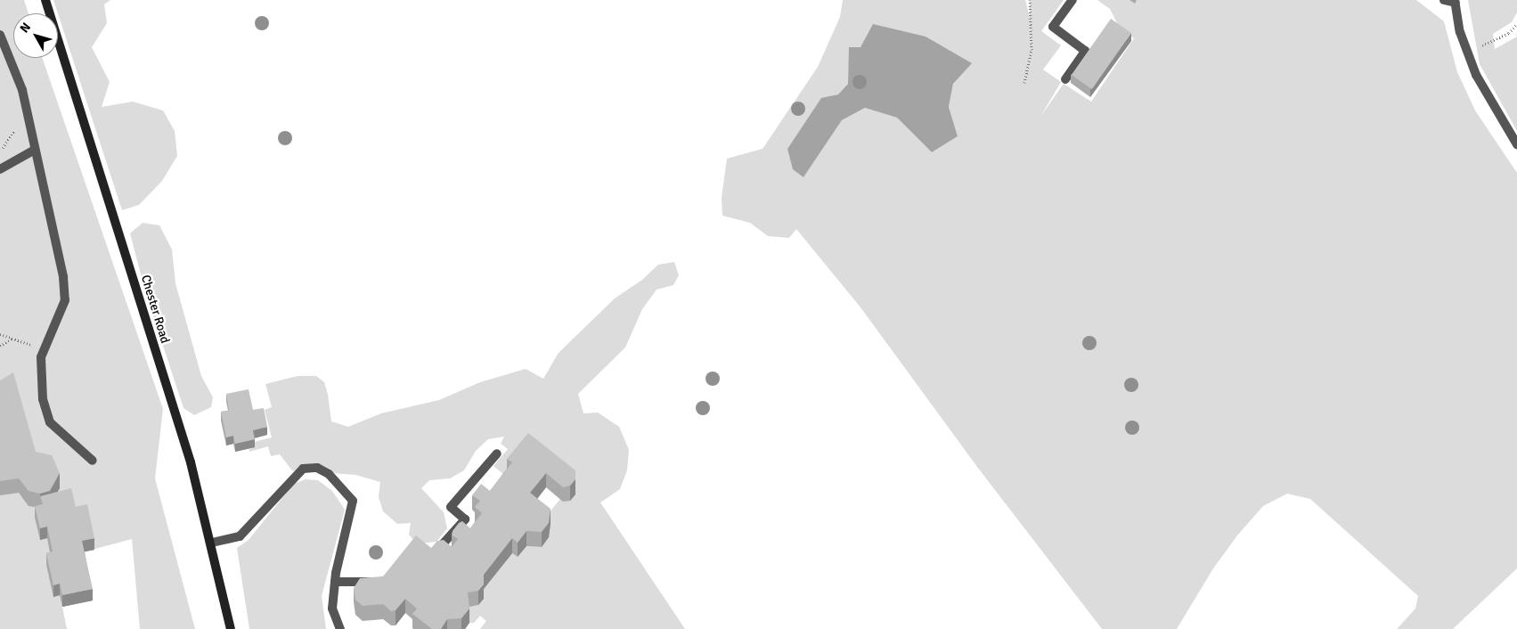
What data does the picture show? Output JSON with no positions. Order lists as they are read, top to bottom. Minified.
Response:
{"streets":{"main road":["Chester Road"]},"north":"top left"}
